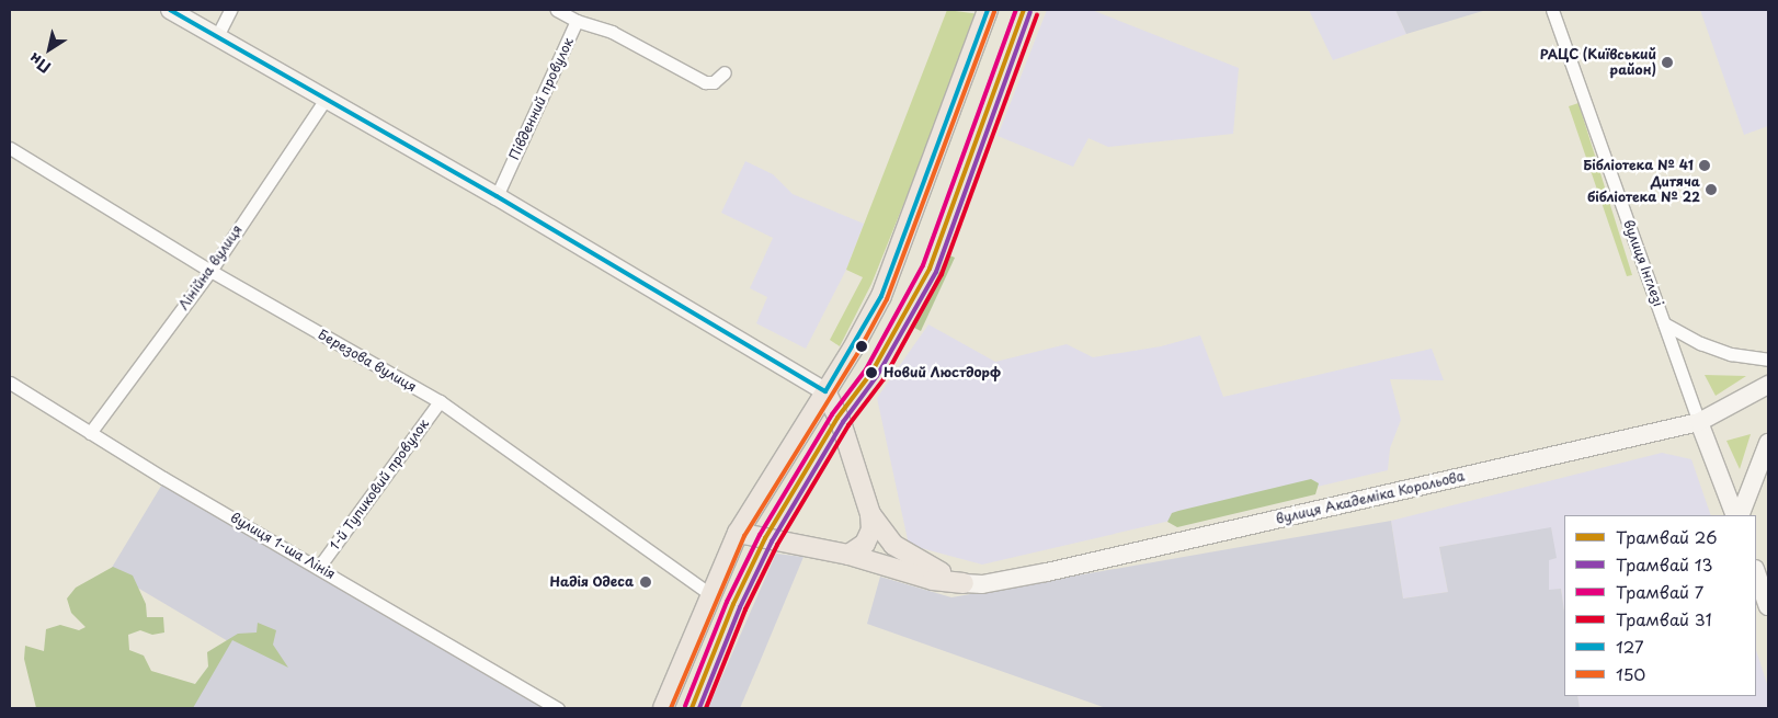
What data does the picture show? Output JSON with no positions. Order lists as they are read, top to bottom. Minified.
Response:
{"streets":{"main road":["вулиця Інглезі","вулиця Академіка Корольова"],"street":["Південний провулок","Лінійна вулиця","Березова вулиця","1-й Тупиковий провулок","вулиця 1-ша Лінія"]},"crossings":[["вулиця Інглезі","вулиця Академіка Корольова"],["Лінійна вулиця","Березова вулиця"],["Лінійна вулиця","вулиця 1-ша Лінія"],["Березова вулиця","1-й Тупиковий провулок"],["1-й Тупиковий провулок","вулиця 1-ша Лінія"]],"places":["РАЦС (Київський район)","Бібліотека № 41","Дитяча бібліотека № 22","Новий Люстдорф","Надія Одеса"],"lines":["tram line 26","tram line 7","transit line 127","tram line 13","transit line 150","tram line 31"],"legend":["Трамвай 26","Трамвай 13","Трамвай 7","Трамвай 31","127","150"],"north":"bottom left"}
